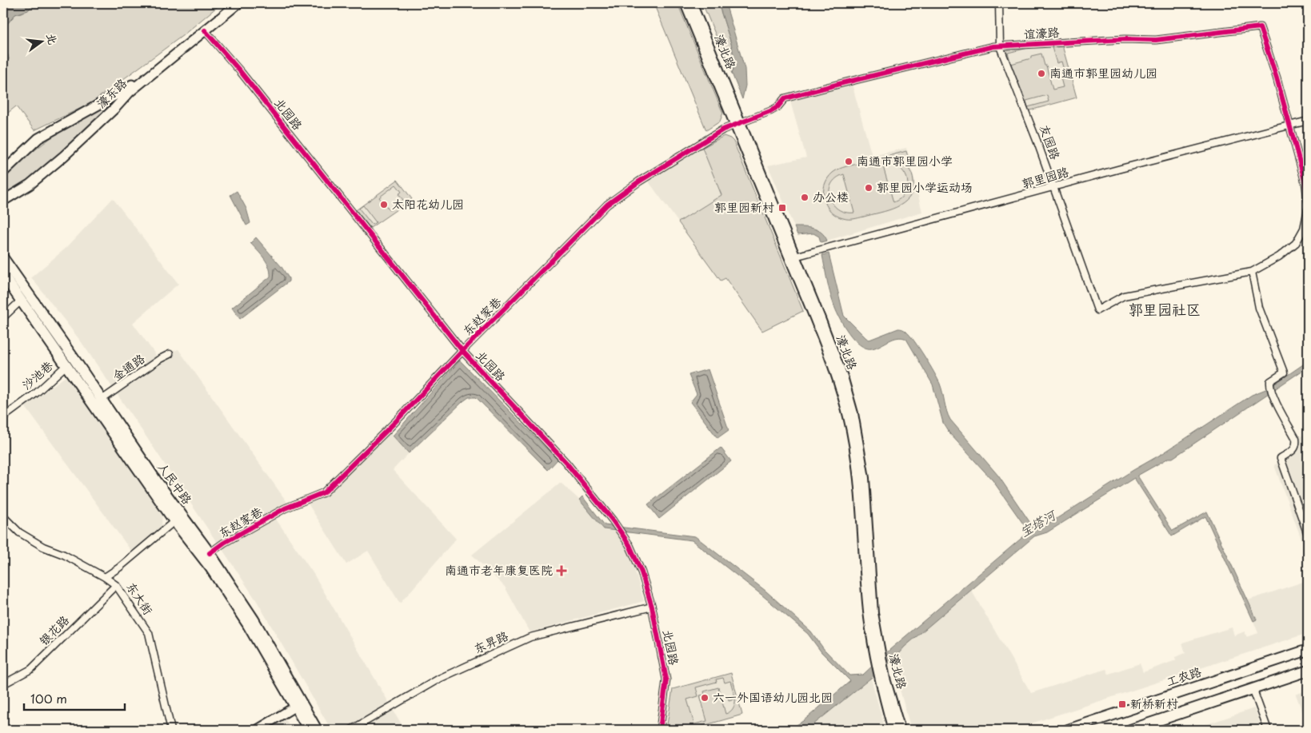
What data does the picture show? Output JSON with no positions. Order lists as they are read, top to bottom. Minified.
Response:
{"streets":{"main road":["濠东路","人民中路","工农路"],"street":["谊濠路","濠北路","北园路","友园路","郭里园路","东赵家巷","金通路","沙池巷","东大街","银花路","东昇路"]},"crossings":[["谊濠路","濠北路"],["谊濠路","友园路"],["谊濠路","郭里园路"],["谊濠路","东赵家巷"],["濠北路","郭里园路"],["濠北路","东赵家巷"],["濠东路","北园路"],["北园路","东赵家巷"],["北园路","东昇路"],["友园路","郭里园路"],["东赵家巷","人民中路"],["金通路","人民中路"],["沙池巷","人民中路"],["东大街","银花路"]],"districts":["郭里园社区"],"water":["宝塔河"],"places":{"other":["南通市郭里园幼儿园","南通市郭里园小学","郭里园小学运动场","办公楼","太阳花幼儿园","六一外国语幼儿园北园"],"transit":["郭里园新村","新桥新村"],"health":["南通市老年康复医院"]},"scale_bar":"100 m","north":"right"}
